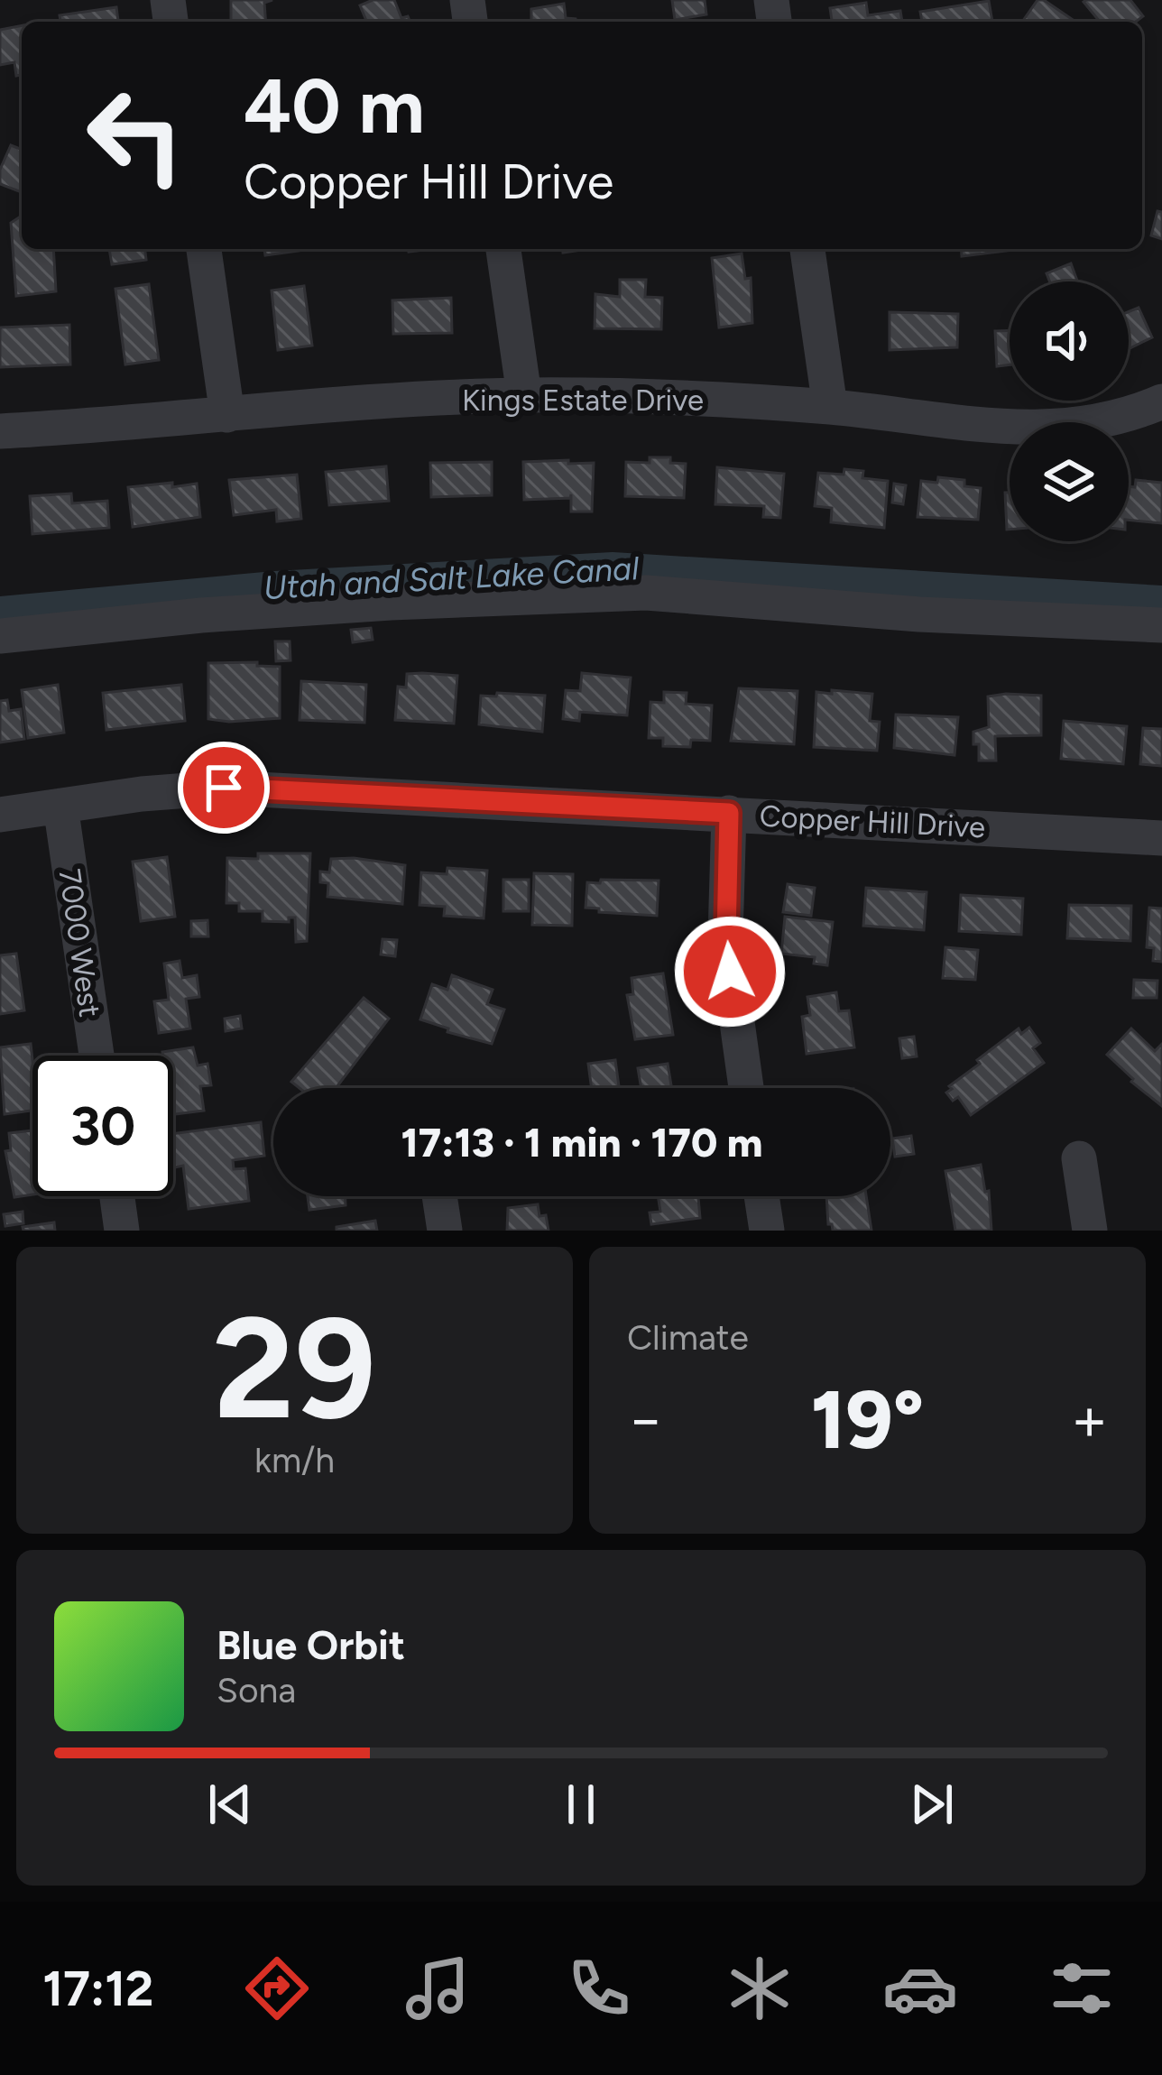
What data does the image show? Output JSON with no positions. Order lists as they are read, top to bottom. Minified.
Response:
{"streets":{"street":["Kings Estate Drive","Copper Hill Drive","7000 West"]},"crossings":[["Copper Hill Drive","7000 West"]],"water":["Utah and Salt Lake Canal"],"page":{"turn":["40 m","Copper Hill Drive"],"limit":"30","trip":"17:13 · 1 min · 170 m","tile":[["29","km/h"],"Climate"],"heat":["−","19°","+"],"song":["Blue Orbit","Sona"],"tabs":"17:12"}}
